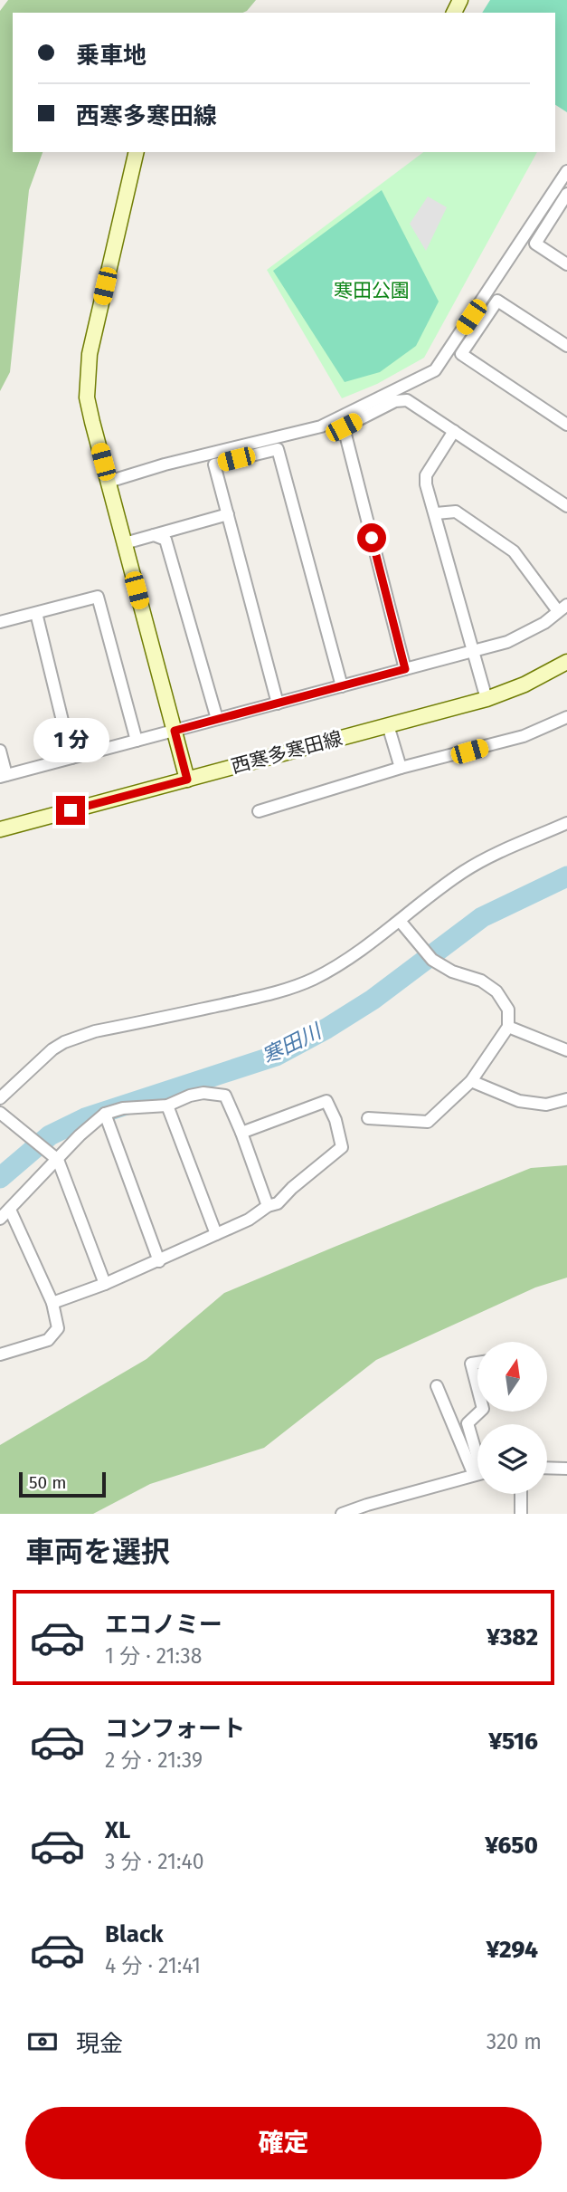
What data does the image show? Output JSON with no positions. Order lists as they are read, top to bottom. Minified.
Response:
{"streets":{"street":["西寒多寒田線"]},"water":["寒田川"],"parks":["寒田公園"],"scale_bar":"50 m","north":"top","page":{"banner":["乗車地","西寒多寒田線"],"bubble":"1 分","scale":"50 m","heading":"車両を選択","list":[{"name":"エコノミー","note":"1 分 · 21:38","value":"¥382"},{"name":"コンフォート","note":"2 分 · 21:39","value":"¥516"},{"name":"XL","note":"3 分 · 21:40","value":"¥650"},{"name":"Black","note":"4 分 · 21:41","value":"¥294"}],"pay":["現金","320 m"],"buttons":"確定"}}
